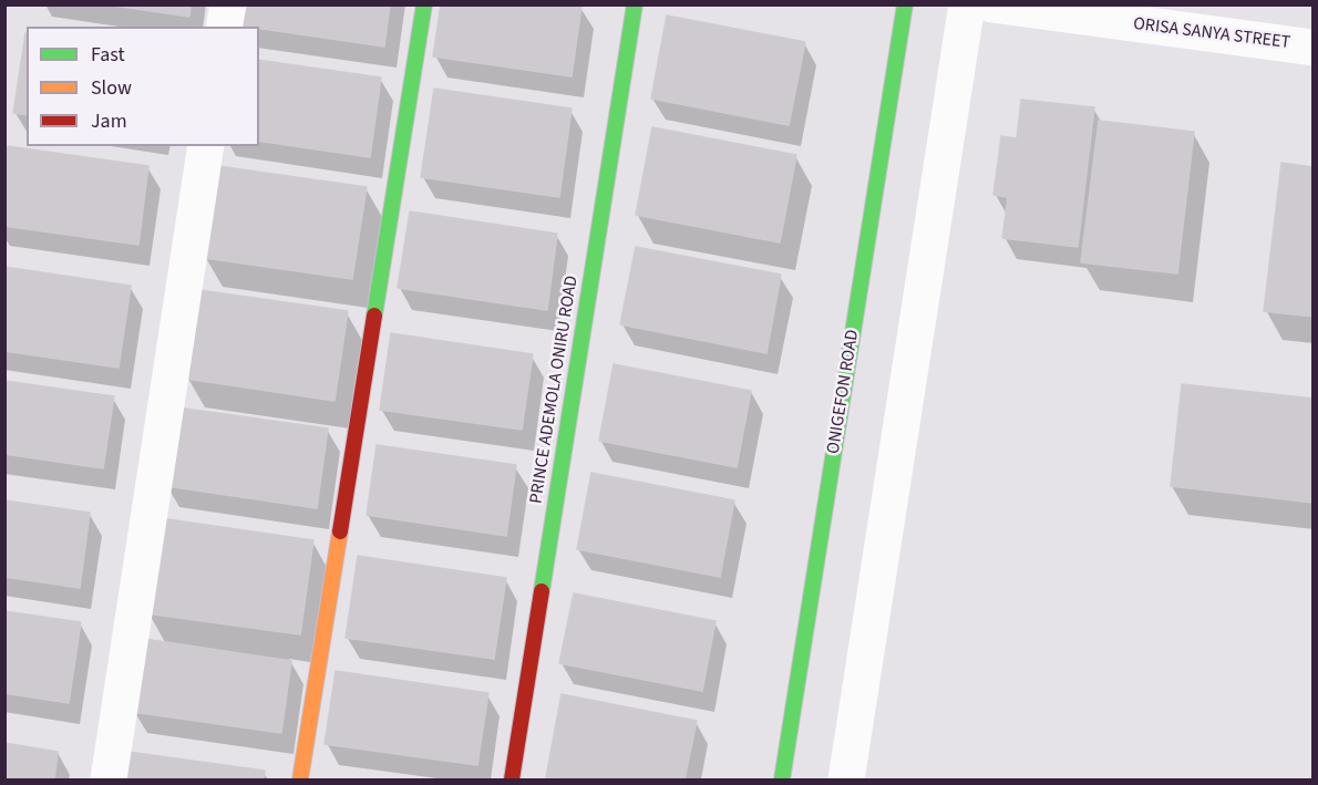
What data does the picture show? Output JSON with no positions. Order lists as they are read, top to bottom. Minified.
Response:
{"streets":{"street":["ORISA SANYA STREET","PRINCE ADEMOLA ONIRU ROAD","ONIGEFON ROAD"]},"legend":["Fast","Slow","Jam"]}
